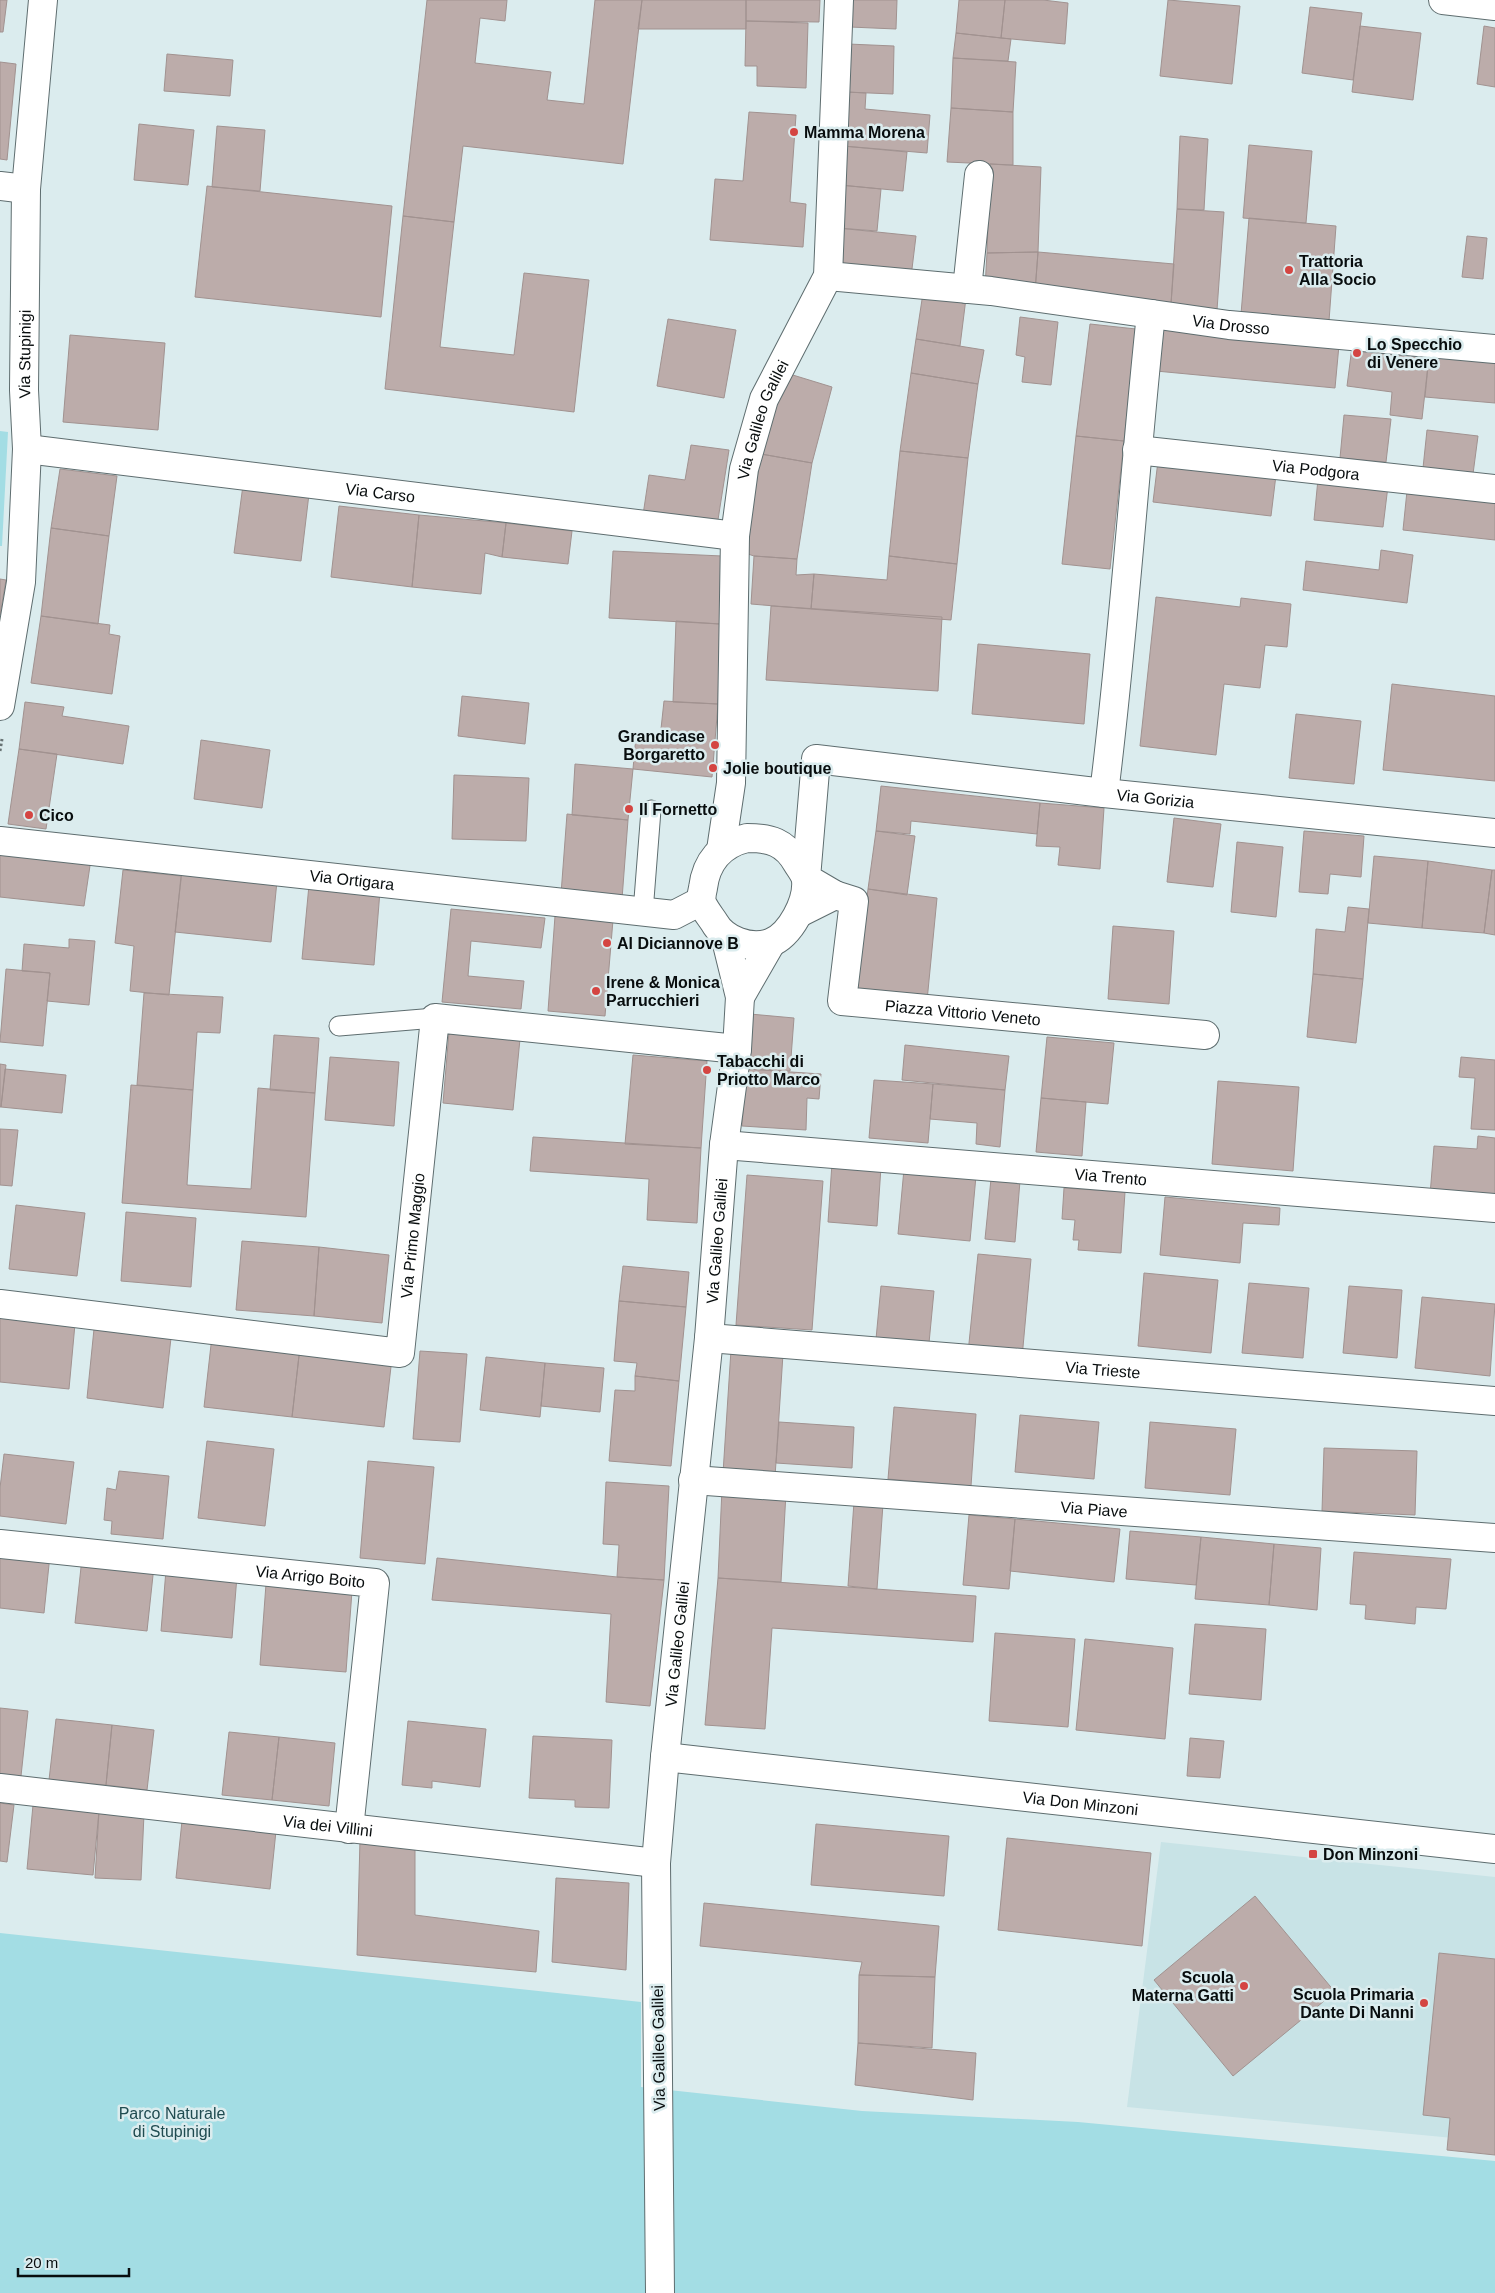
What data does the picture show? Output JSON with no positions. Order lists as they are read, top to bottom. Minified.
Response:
{"streets":{"street":["Via Drosso","Via Stupinigi","Via Galileo Galilei","Via Podgora","Via Carso","Via Gorizia","Via Ortigara","Piazza Vittorio Veneto","Via Trento","Via Primo Maggio","Via Trieste","Via Piave","Via Arrigo Boito","Via Don Minzoni","Via dei Villini"]},"crossings":[["Via Drosso","Via Galileo Galilei"],["Via Stupinigi","Via Carso"],["Via Galileo Galilei","Via Carso"],["Via Galileo Galilei","Via Gorizia"],["Via Galileo Galilei","Via Ortigara"],["Via Galileo Galilei","Piazza Vittorio Veneto"],["Via Galileo Galilei","Via Trento"],["Via Galileo Galilei","Via Trieste"],["Via Galileo Galilei","Via Piave"],["Via Galileo Galilei","Via Don Minzoni"],["Via Galileo Galilei","Via dei Villini"],["Via Gorizia","Via Ortigara"],["Via Gorizia","Piazza Vittorio Veneto"],["Via Ortigara","Piazza Vittorio Veneto"],["Via Arrigo Boito","Via dei Villini"]],"parks":["Parco Naturale di Stupinigi"],"places":{"other":["Mamma Morena","Trattoria Alla Socio","Lo Specchio di Venere","Grandicase Borgaretto","Jolie boutique","Il Fornetto","Cico","Al Diciannove B","Irene & Monica Parrucchieri","Tabacchi di Priotto Marco","Scuola Materna Gatti","Scuola Primaria Dante Di Nanni"],"transit":["Don Minzoni"]},"scale_bar":"20 m"}
